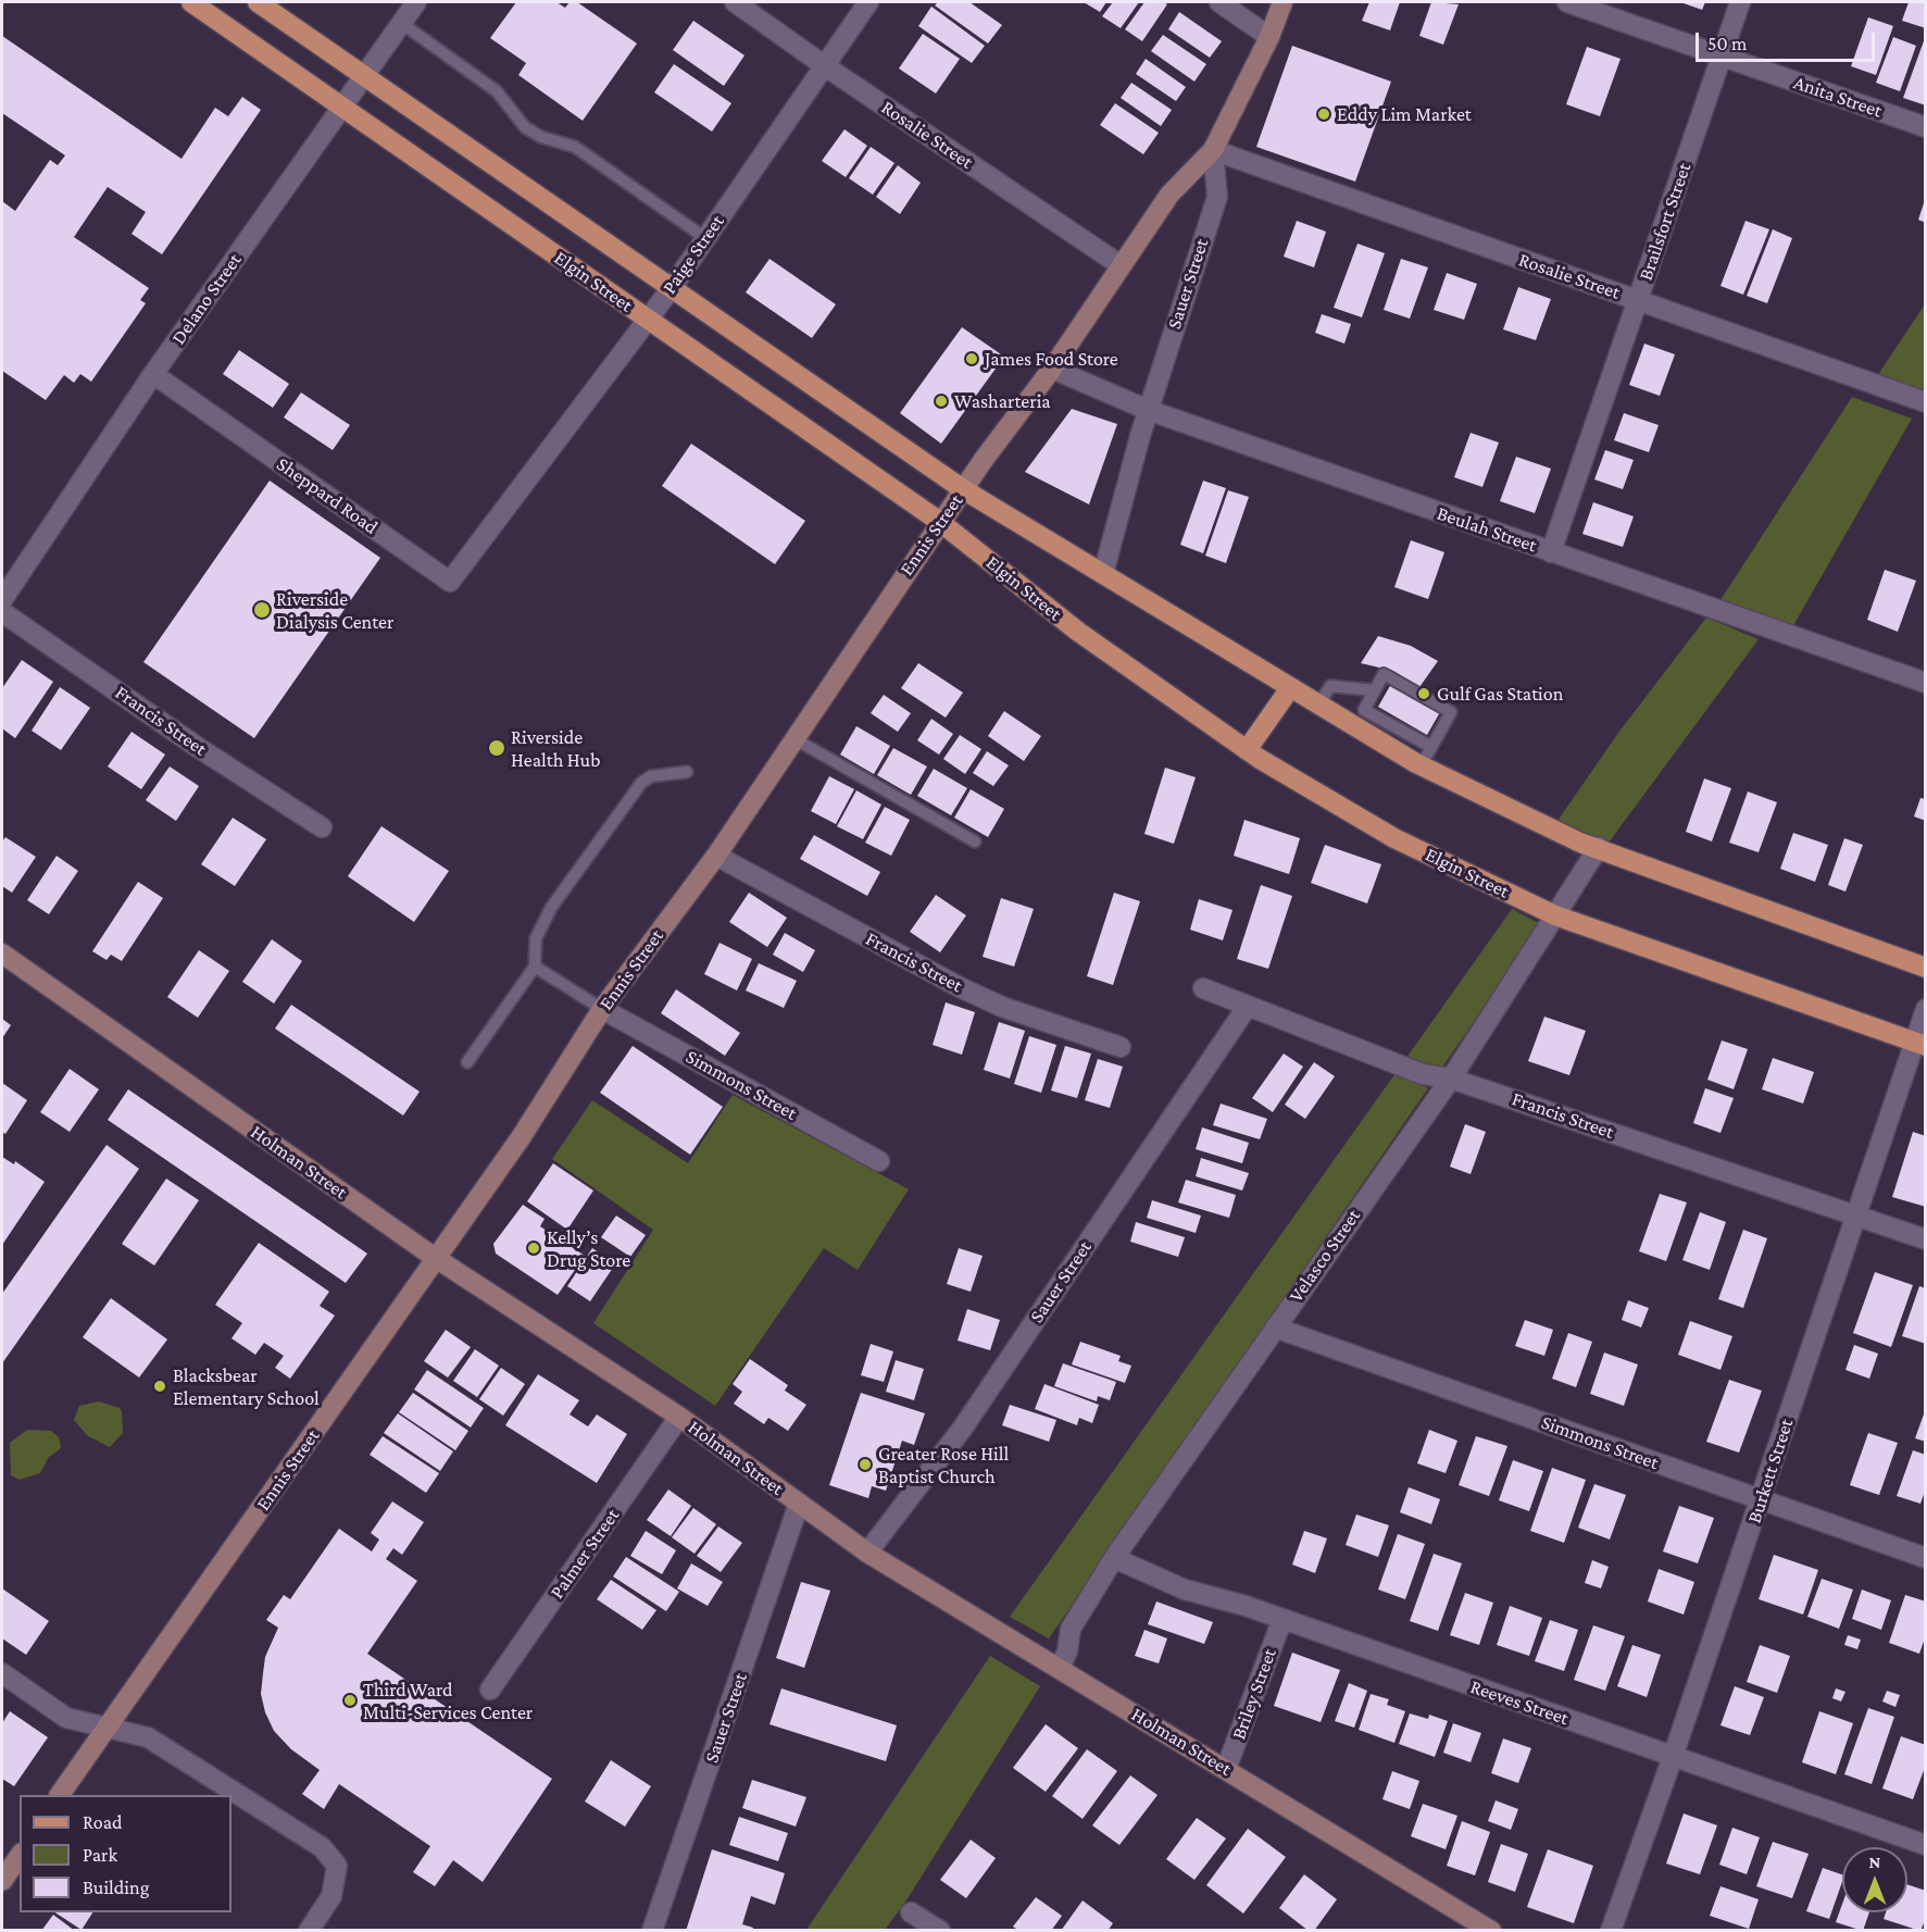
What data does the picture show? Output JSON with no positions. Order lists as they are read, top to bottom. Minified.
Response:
{"streets":{"main road":["Elgin Street"],"street":["Anita Street","Rosalie Street","Brailsfort Street","Paige Street","Sauer Street","Delano Street","Sheppard Road","Beulah Street","Ennis Street","Francis Street","Simmons Street","Holman Street","Velasco Street","Burkett Street","Palmer Street","Briley Street","Reeves Street"]},"crossings":[["Anita Street","Brailsfort Street"],["Rosalie Street","Brailsfort Street"],["Rosalie Street","Paige Street"],["Rosalie Street","Sauer Street"],["Rosalie Street","Ennis Street"],["Brailsfort Street","Beulah Street"],["Paige Street","Elgin Street"],["Paige Street","Sheppard Road"],["Elgin Street","Sauer Street"],["Elgin Street","Delano Street"],["Elgin Street","Ennis Street"],["Elgin Street","Velasco Street"],["Elgin Street","Burkett Street"],["Sauer Street","Beulah Street"],["Sauer Street","Ennis Street"],["Sauer Street","Francis Street"],["Sauer Street","Holman Street"],["Delano Street","Sheppard Road"],["Beulah Street","Ennis Street"],["Ennis Street","Francis Street"],["Ennis Street","Simmons Street"],["Ennis Street","Holman Street"],["Francis Street","Velasco Street"],["Francis Street","Burkett Street"],["Simmons Street","Velasco Street"],["Simmons Street","Burkett Street"],["Holman Street","Velasco Street"],["Holman Street","Palmer Street"],["Holman Street","Briley Street"],["Velasco Street","Reeves Street"],["Burkett Street","Reeves Street"],["Briley Street","Reeves Street"]],"places":["Eddy Lim Market","James Food Store","Washarteria","Riverside Dialysis Center","Gulf Gas Station","Riverside Health Hub","Kelly’s Drug Store","Blacksbear Elementary School","Greater Rose Hill Baptist Church","Third Ward Multi-Services Center"],"legend":["Road","Park","Building"],"scale_bar":"50 m","north":"top"}
